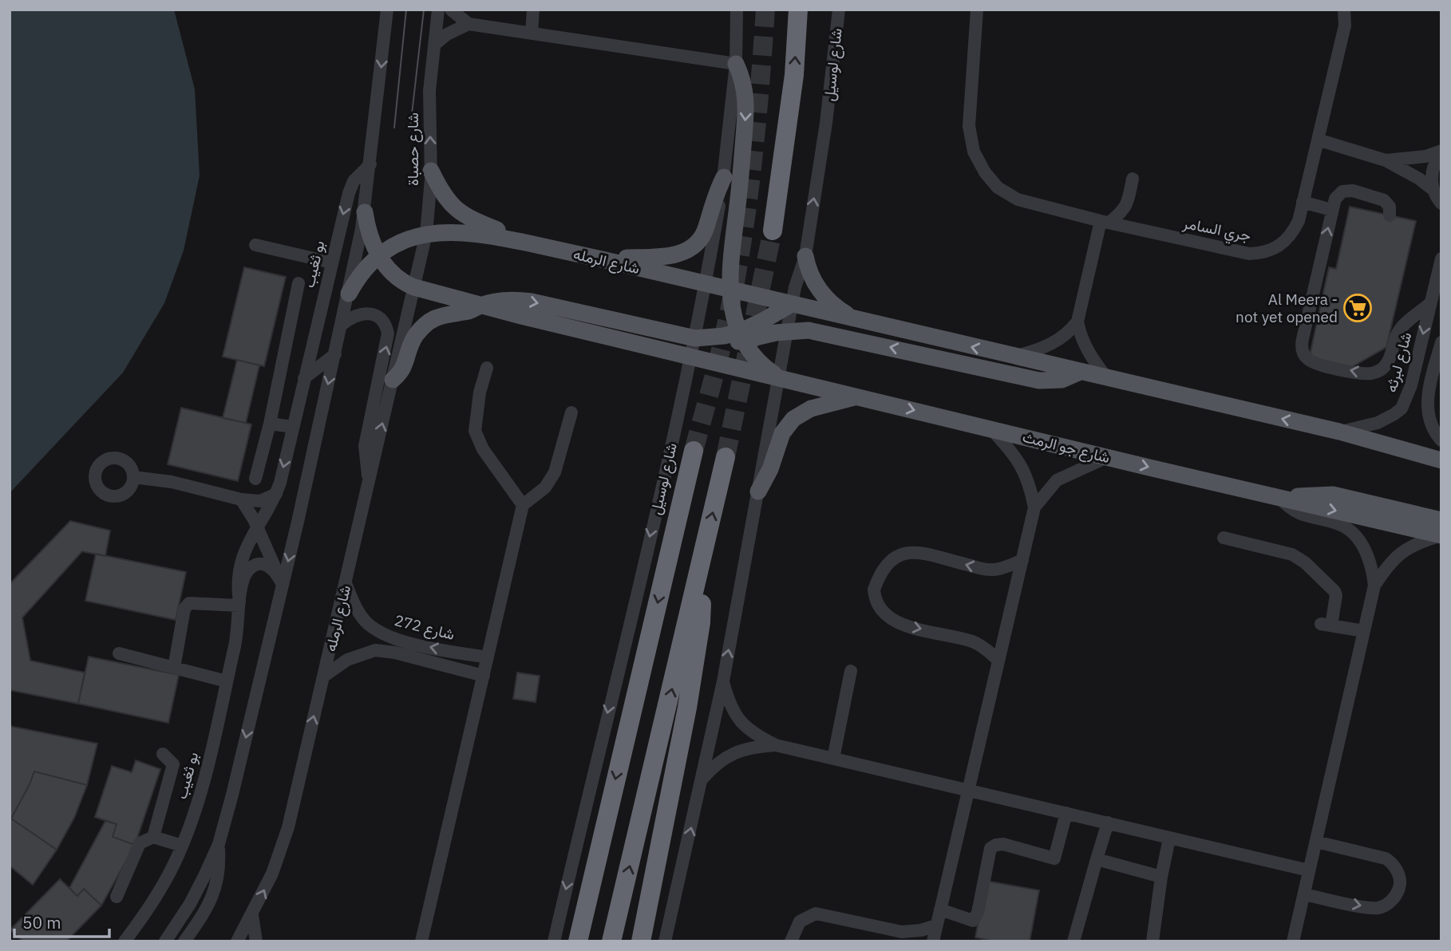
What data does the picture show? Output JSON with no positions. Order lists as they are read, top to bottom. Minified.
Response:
{"streets":{"highway":["شارع لوسيل"],"main road":["شارع الرمله","شارع جو الرمث"],"street":["شارع حصباة","جري السامر","بو ثغيب","شارع لبرثه","شارع 272"]},"crossings":[["شارع لوسيل","شارع الرمله"],["شارع لوسيل","شارع جو الرمث"],["شارع حصباة","شارع الرمله"],["شارع الرمله","شارع 272"]],"one_way":["شارع لبرثه","شارع 272"],"places":{"supermarket":["Al Meera - not yet opened"]},"scale_bar":"50 m"}
